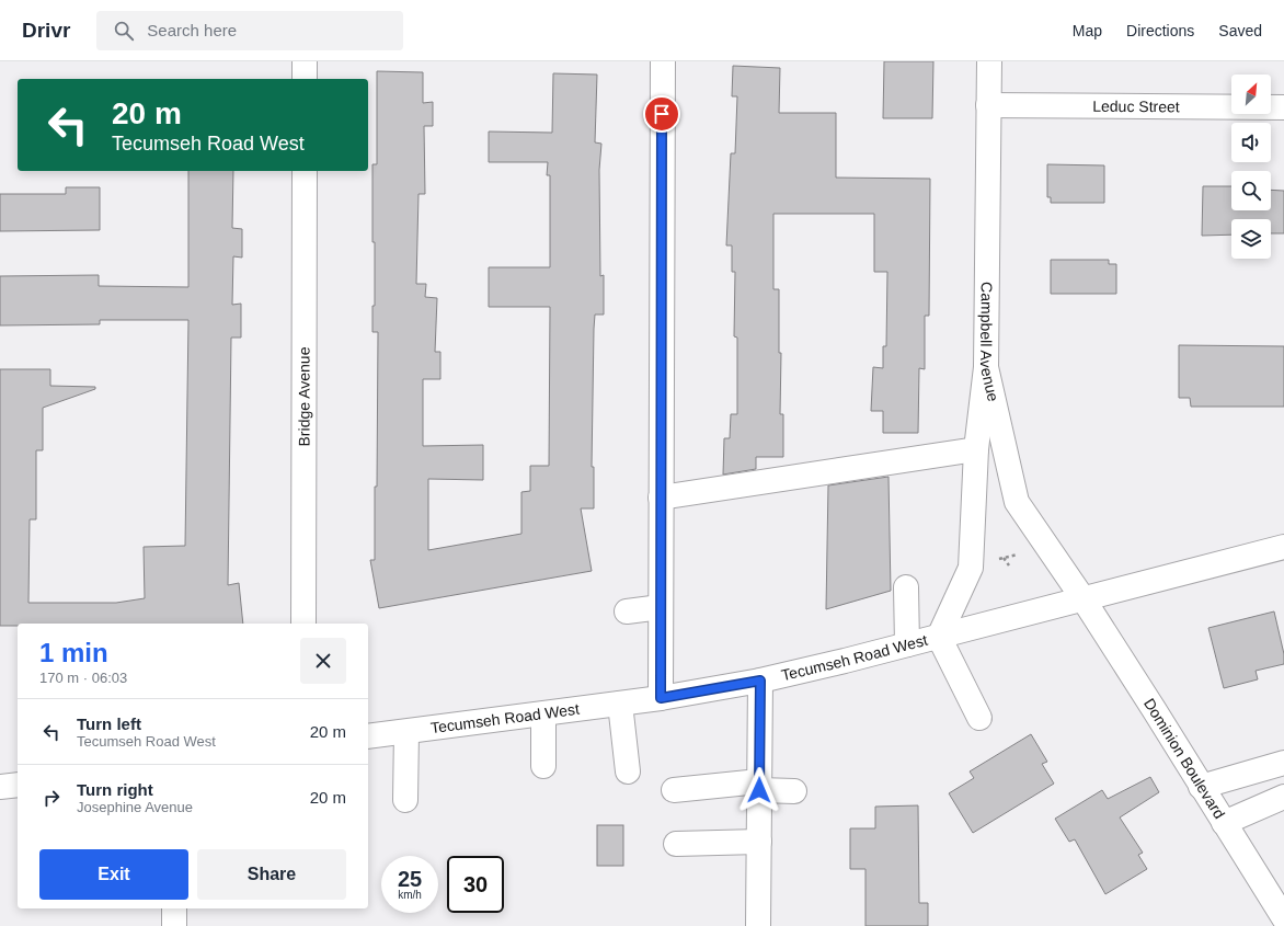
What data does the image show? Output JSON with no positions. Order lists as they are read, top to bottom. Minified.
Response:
{"streets":{"street":["Leduc Street","Campbell Avenue","Bridge Avenue","Tecumseh Road West","Dominion Boulevard"]},"crossings":[["Leduc Street","Campbell Avenue"],["Campbell Avenue","Tecumseh Road West"],["Campbell Avenue","Dominion Boulevard"],["Tecumseh Road West","Dominion Boulevard"]],"north":"top right","page":{"header":"Drivr","search":"Search here","nav":["Map","Directions","Saved"],"turn":["20 m","Tecumseh Road West"],"heading":["1 min","170 m · 06:03"],"list":[{"name":"Turn left","note":"Tecumseh Road West","value":"20 m"},{"name":"Turn right","note":"Josephine Avenue","value":"20 m"}],"buttons":["Exit","Share"],"speed":"25 km/h","limit":"30"}}
